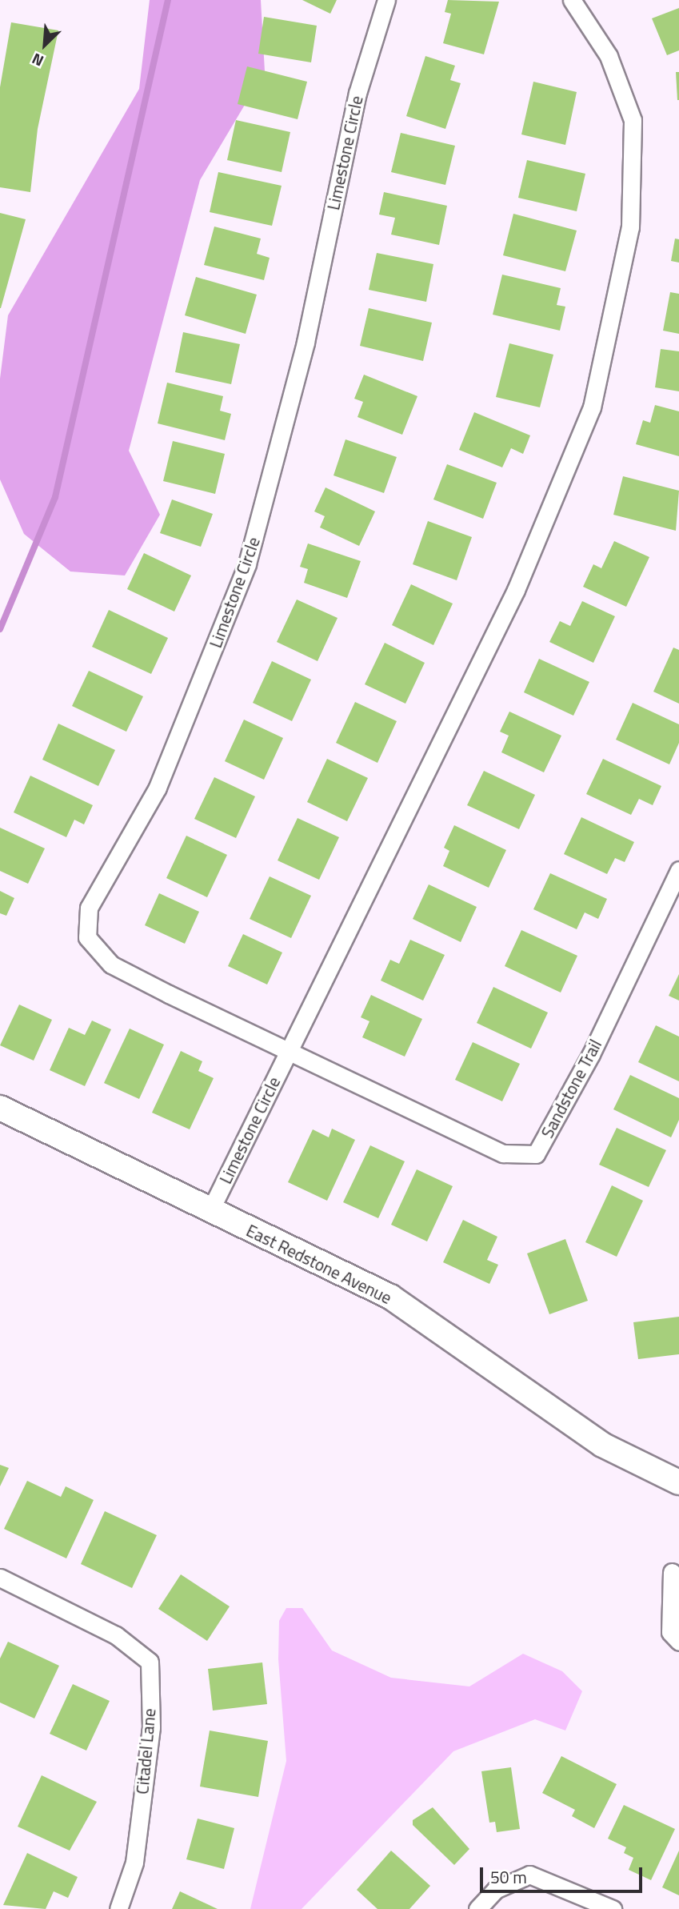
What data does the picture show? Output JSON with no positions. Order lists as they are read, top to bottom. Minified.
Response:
{"streets":{"street":["Limestone Circle","Sandstone Trail","East Redstone Avenue","Citadel Lane"]},"crossings":[["Limestone Circle","Sandstone Trail"],["Limestone Circle","East Redstone Avenue"]],"scale_bar":"50 m","north":"bottom left"}
